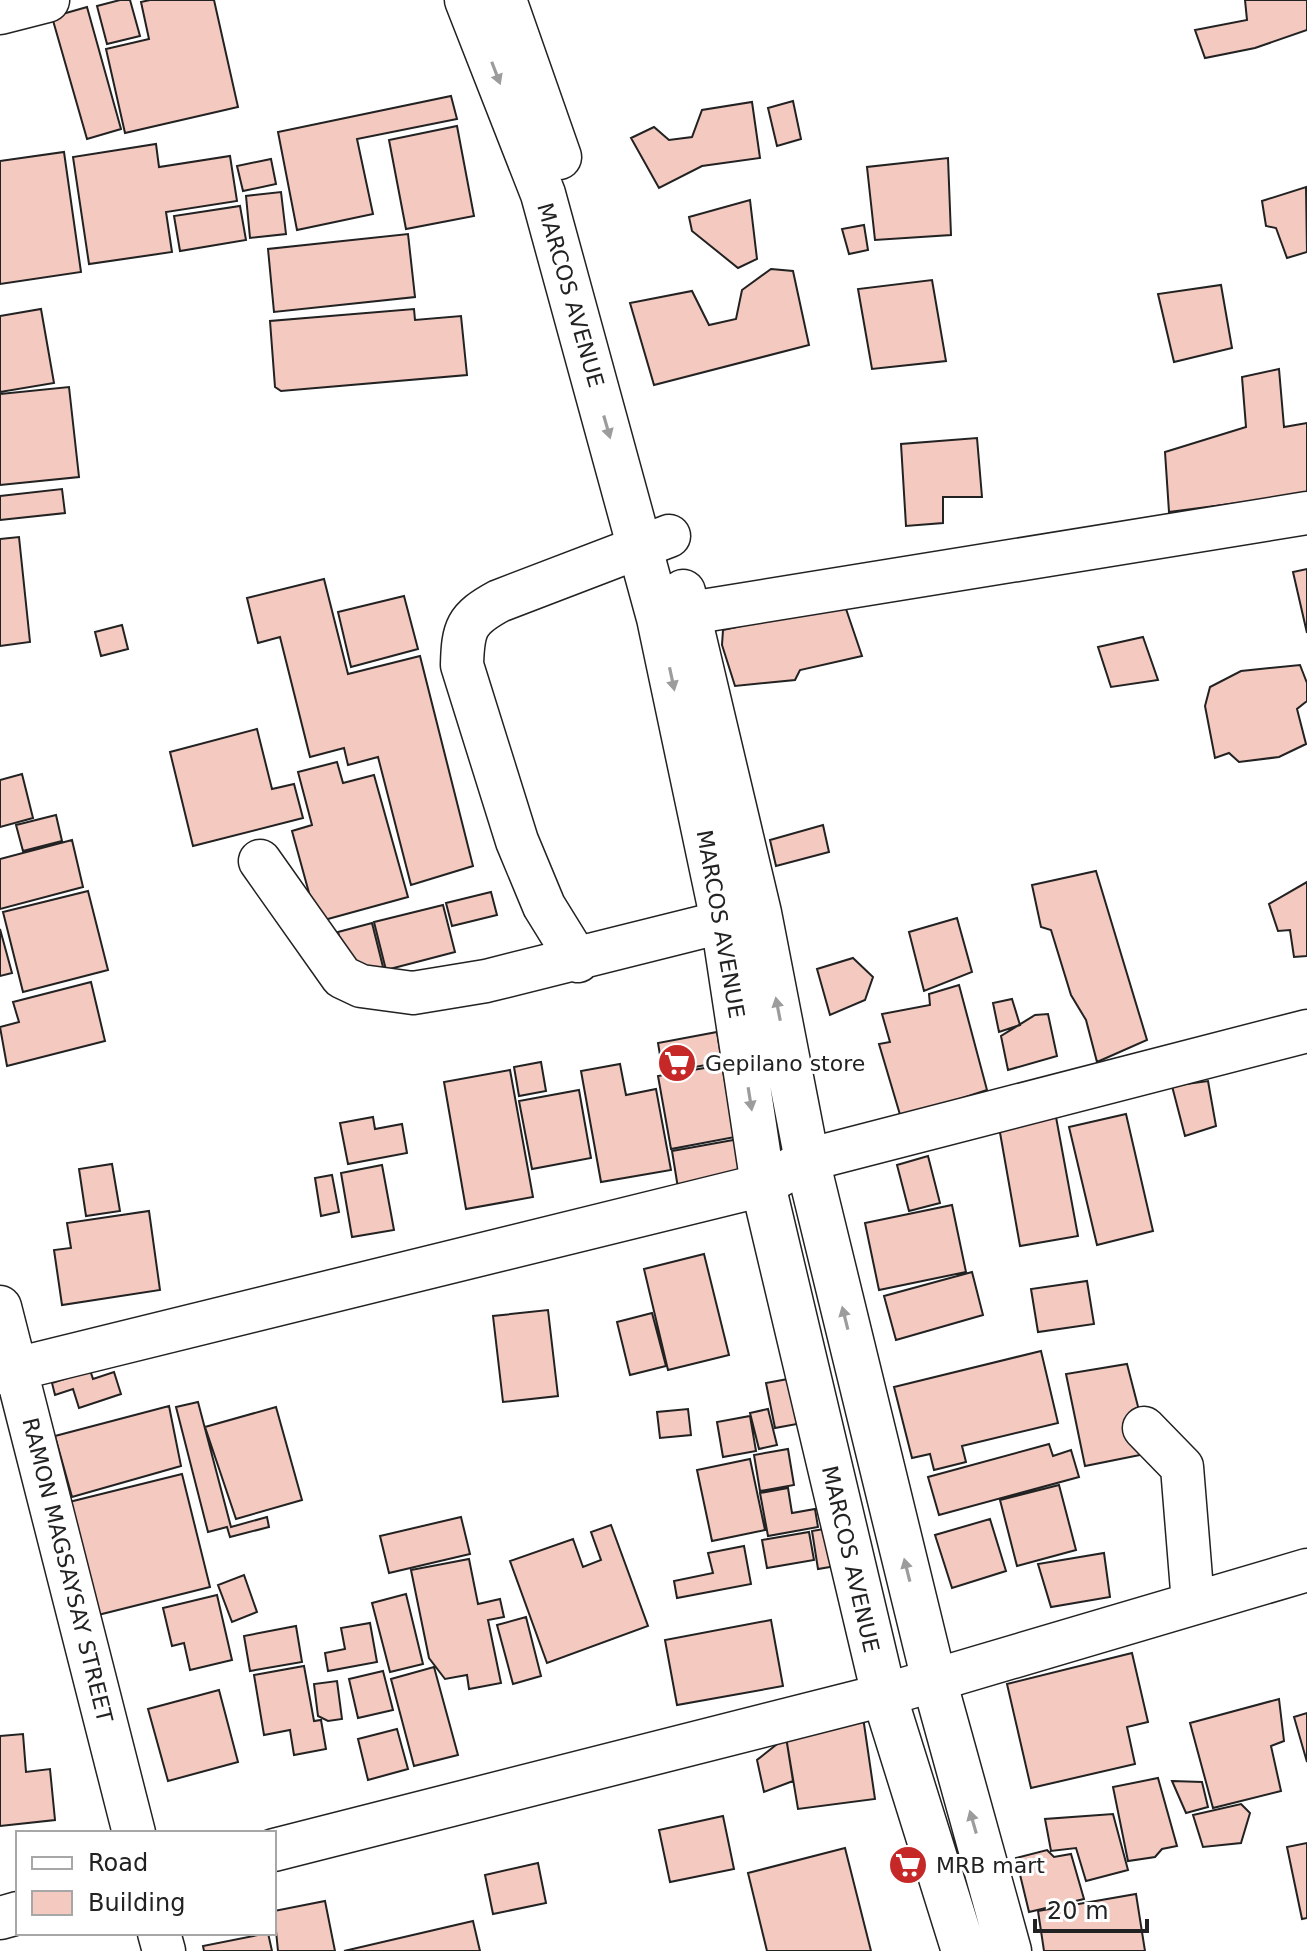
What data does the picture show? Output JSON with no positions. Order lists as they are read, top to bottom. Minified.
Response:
{"streets":{"main road":["MARCOS AVENUE"],"street":["RAMON MAGSAYSAY STREET"]},"places":{"supermarket":["Gepilano store","MRB mart"]},"legend":["Road","Building"],"scale_bar":"20 m"}
